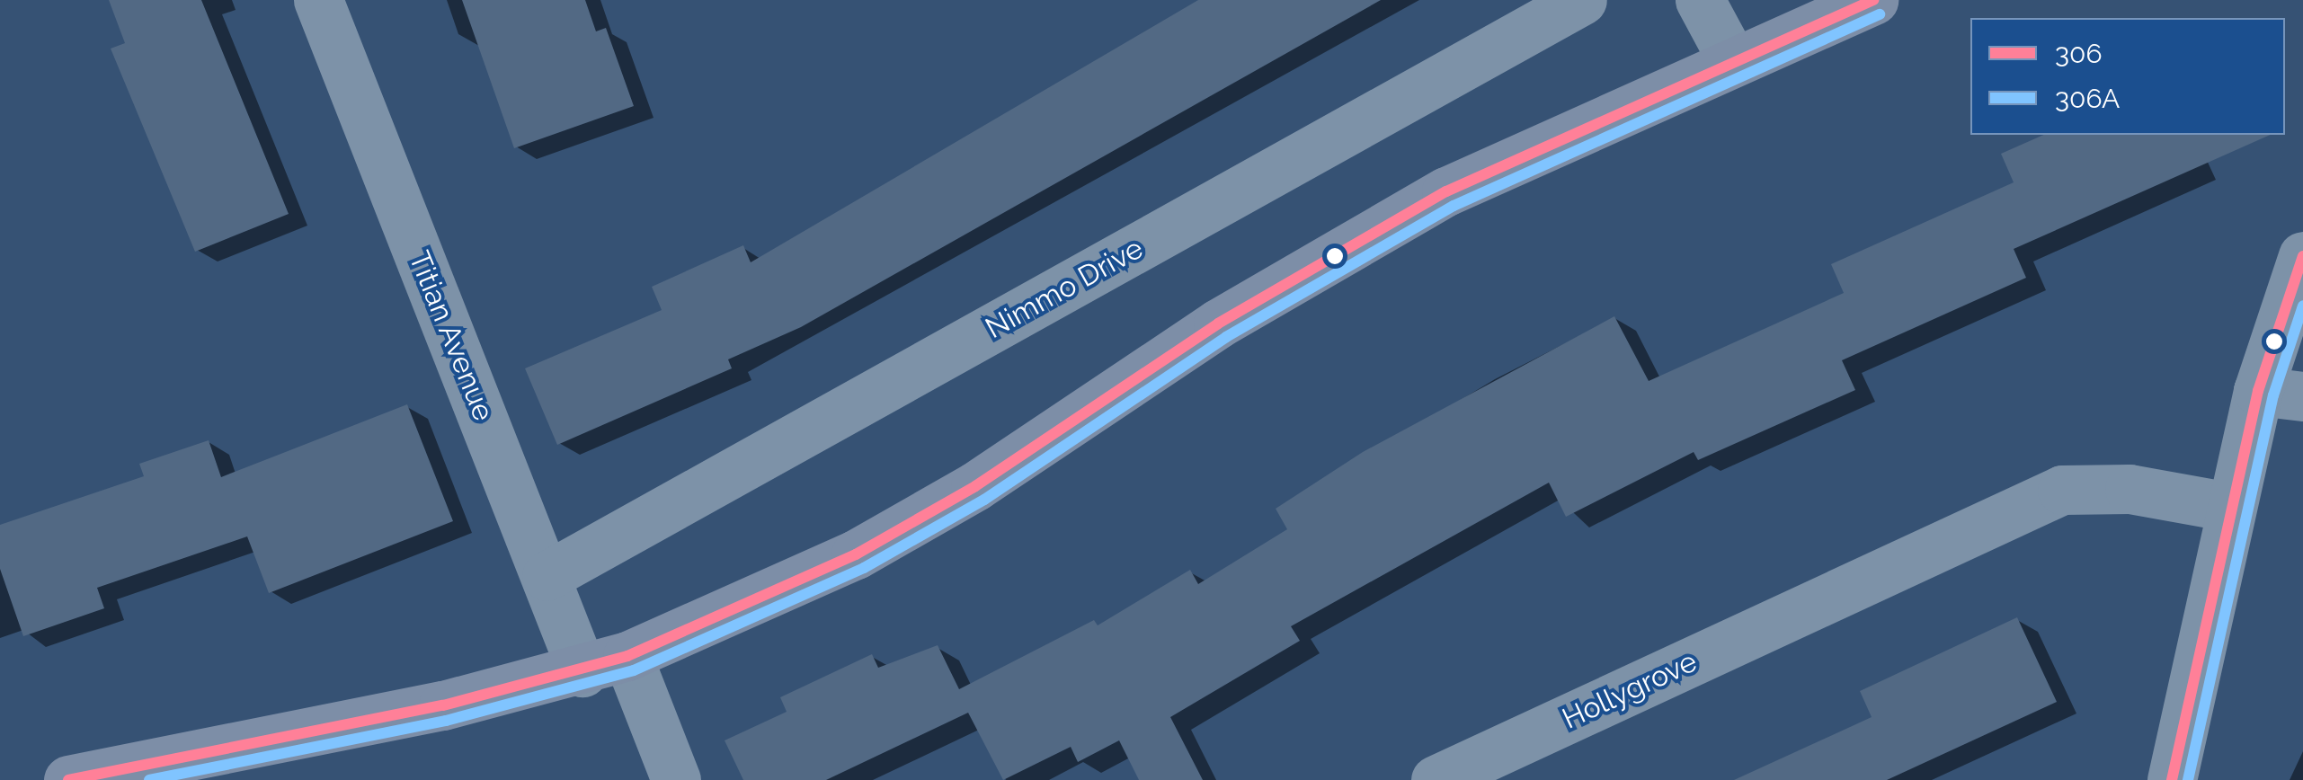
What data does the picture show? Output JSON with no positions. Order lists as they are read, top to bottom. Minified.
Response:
{"streets":{"street":["Nimmo Drive","Titian Avenue","Hollygrove"]},"crossings":[["Nimmo Drive","Titian Avenue"]],"lines":["transit line 306","transit line 306A"],"legend":["306","306A"]}
